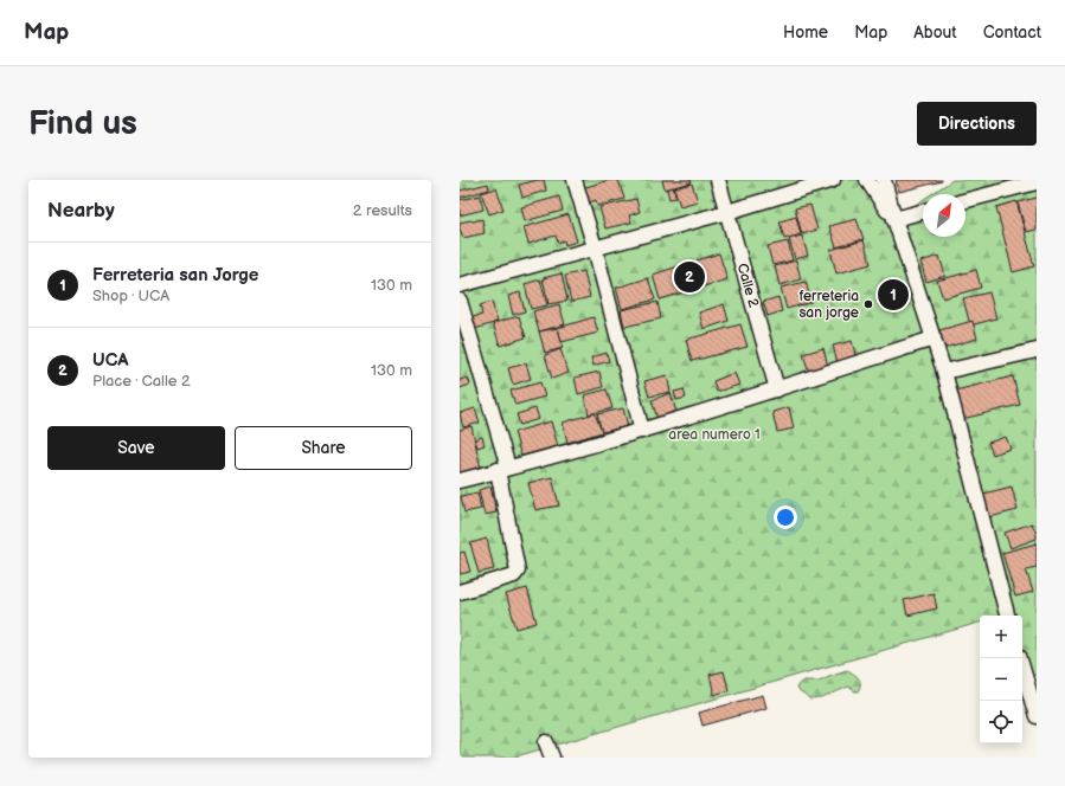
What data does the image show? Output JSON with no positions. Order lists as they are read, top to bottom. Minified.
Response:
{"streets":{"street":["Calle 2"]},"parks":["area numero 1"],"places":["ferreteria san jorge"],"north":"top right","page":{"header":"Map","nav":["Home","Map","About","Contact"],"buttons":["Directions",["Save","Share"]],"title":"Find us","heading":["Nearby","2 results"],"list":[{"mark":"1","name":"Ferreteria san Jorge","note":"Shop · UCA","value":"130 m"},{"mark":"2","name":"UCA","note":"Place · Calle 2","value":"130 m"}],"pins":["2","1"],"map_buttons":["+","−"]}}
